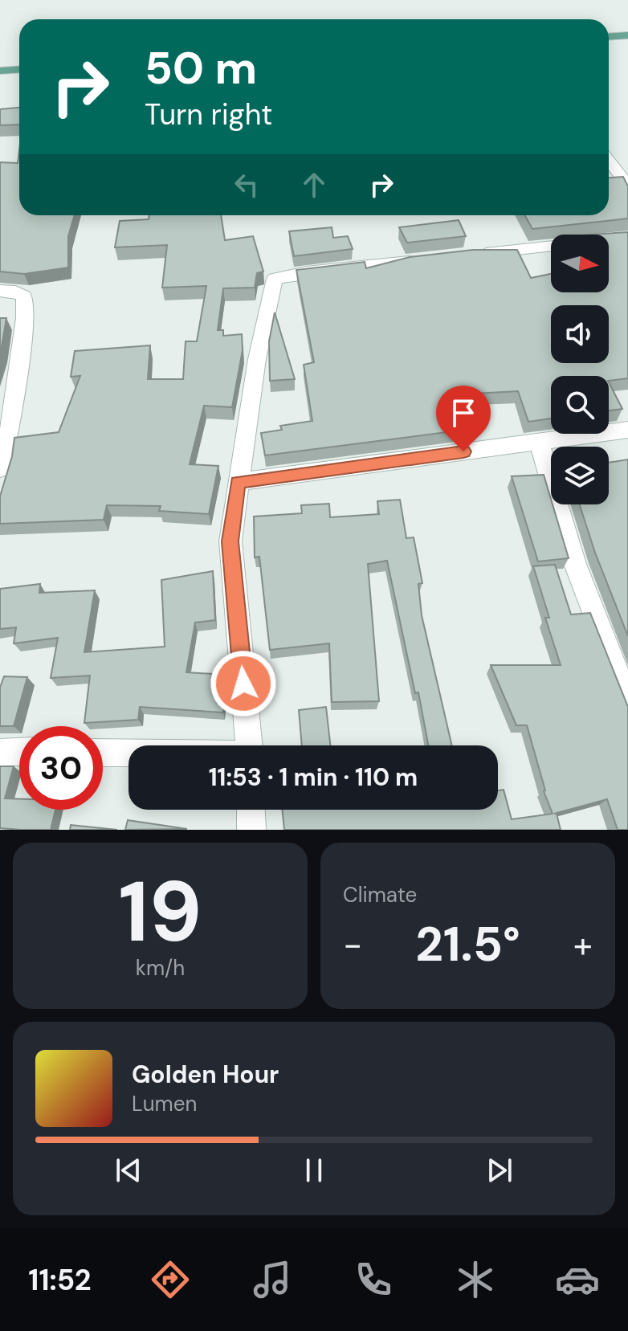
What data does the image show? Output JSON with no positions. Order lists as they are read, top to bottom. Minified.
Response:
{"north":"right","page":{"turn":["50 m","Turn right"],"limit":"30","trip":"11:53 · 1 min · 110 m","tile":[["19","km/h"],"Climate"],"heat":["−","21.5°","+"],"song":["Golden Hour","Lumen"],"tabs":"11:52"}}
